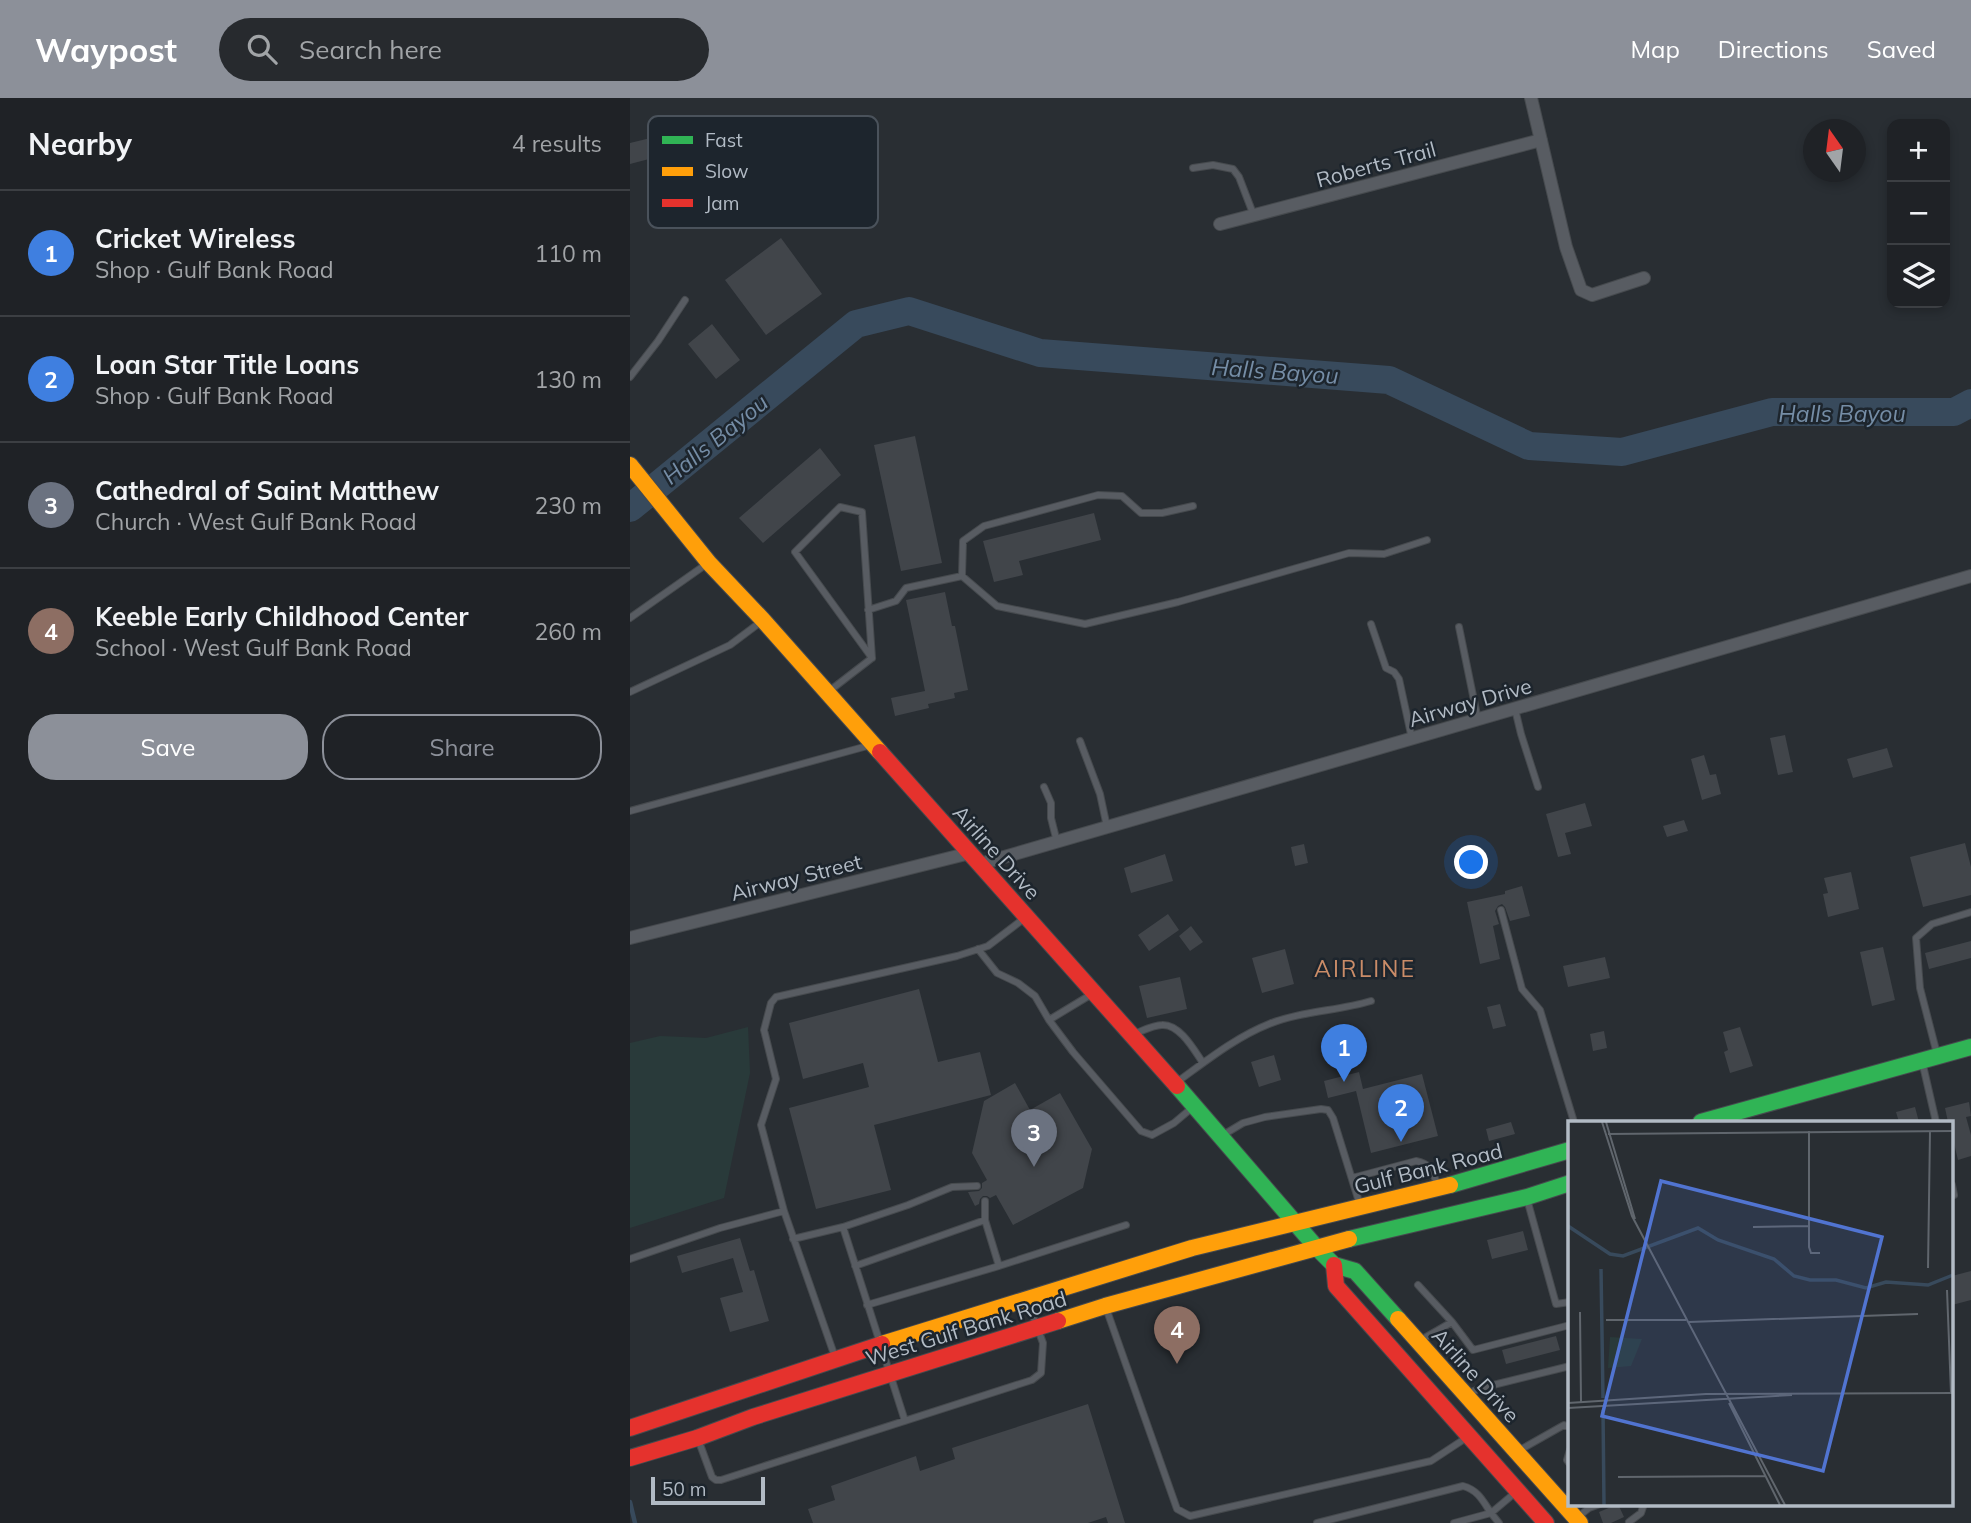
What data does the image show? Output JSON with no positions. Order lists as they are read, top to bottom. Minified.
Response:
{"streets":{"main road":["Airline Drive","Gulf Bank Road","West Gulf Bank Road"],"street":["Roberts Trail","Airway Drive","Airway Street"]},"crossings":[["Airway Drive","Airline Drive"],["Airway Drive","Airway Street"],["Airline Drive","Airway Street"],["Airline Drive","Gulf Bank Road"],["Airline Drive","West Gulf Bank Road"],["Gulf Bank Road","West Gulf Bank Road"]],"districts":["AIRLINE"],"water":["Halls Bayou"],"legend":["Fast","Slow","Jam"],"scale_bar":"50 m","north":"top","page":{"header":"Waypost","search":"Search here","nav":["Map","Directions","Saved"],"heading":["Nearby","4 results"],"map_buttons":["+","−"],"list":[{"mark":"1","name":"Cricket Wireless","note":"Shop · Gulf Bank Road","value":"110 m"},{"mark":"2","name":"Loan Star Title Loans","note":"Shop · Gulf Bank Road","value":"130 m"},{"mark":"3","name":"Cathedral of Saint Matthew","note":"Church · West Gulf Bank Road","value":"230 m"},{"mark":"4","name":"Keeble Early Childhood Center","note":"School · West Gulf Bank Road","value":"260 m"}],"buttons":["Save","Share"],"pins":["1","2","3","4"],"scale":"50 m"}}
